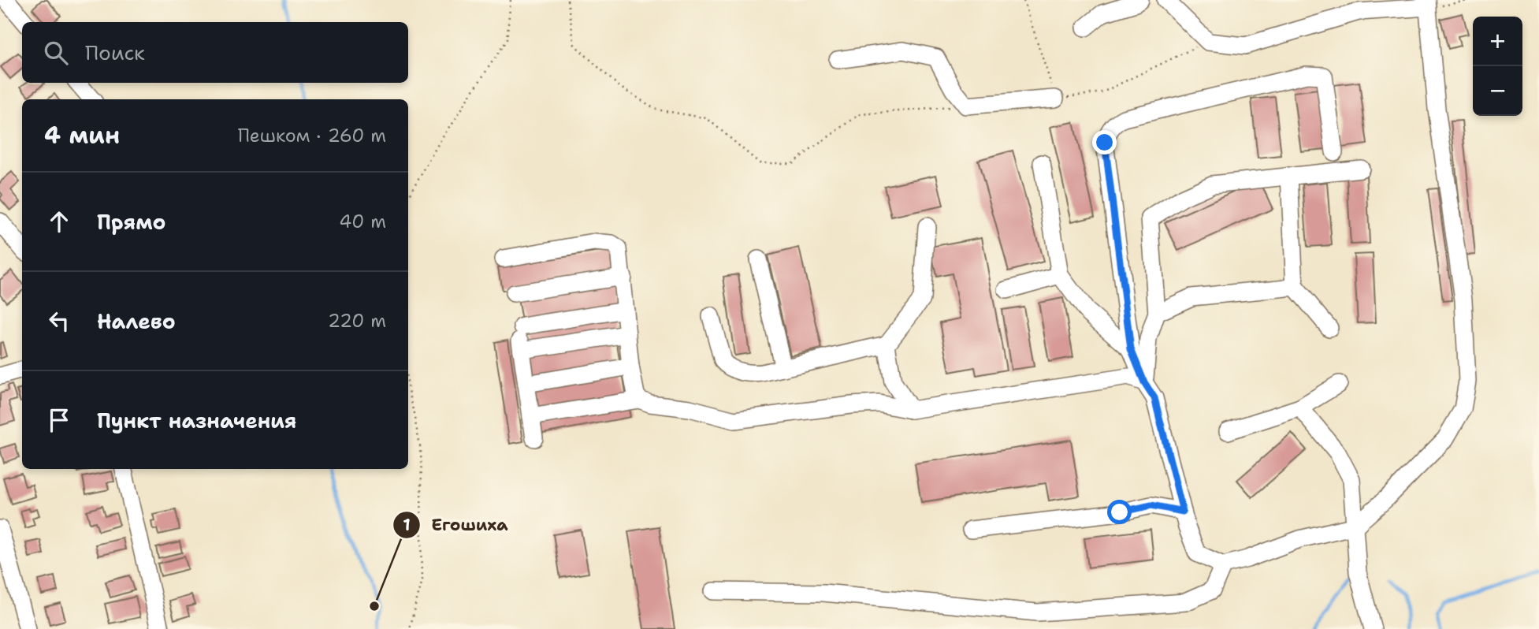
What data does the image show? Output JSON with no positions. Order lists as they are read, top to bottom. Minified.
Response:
{"places":["Егошиха"],"page":{"map_buttons":["+","−"],"search":"Поиск","heading":["4 мин","Пешком · 260 m"],"list":[["Прямо","40 m"],["Налево","220 m"],"Пункт назначения"]}}
